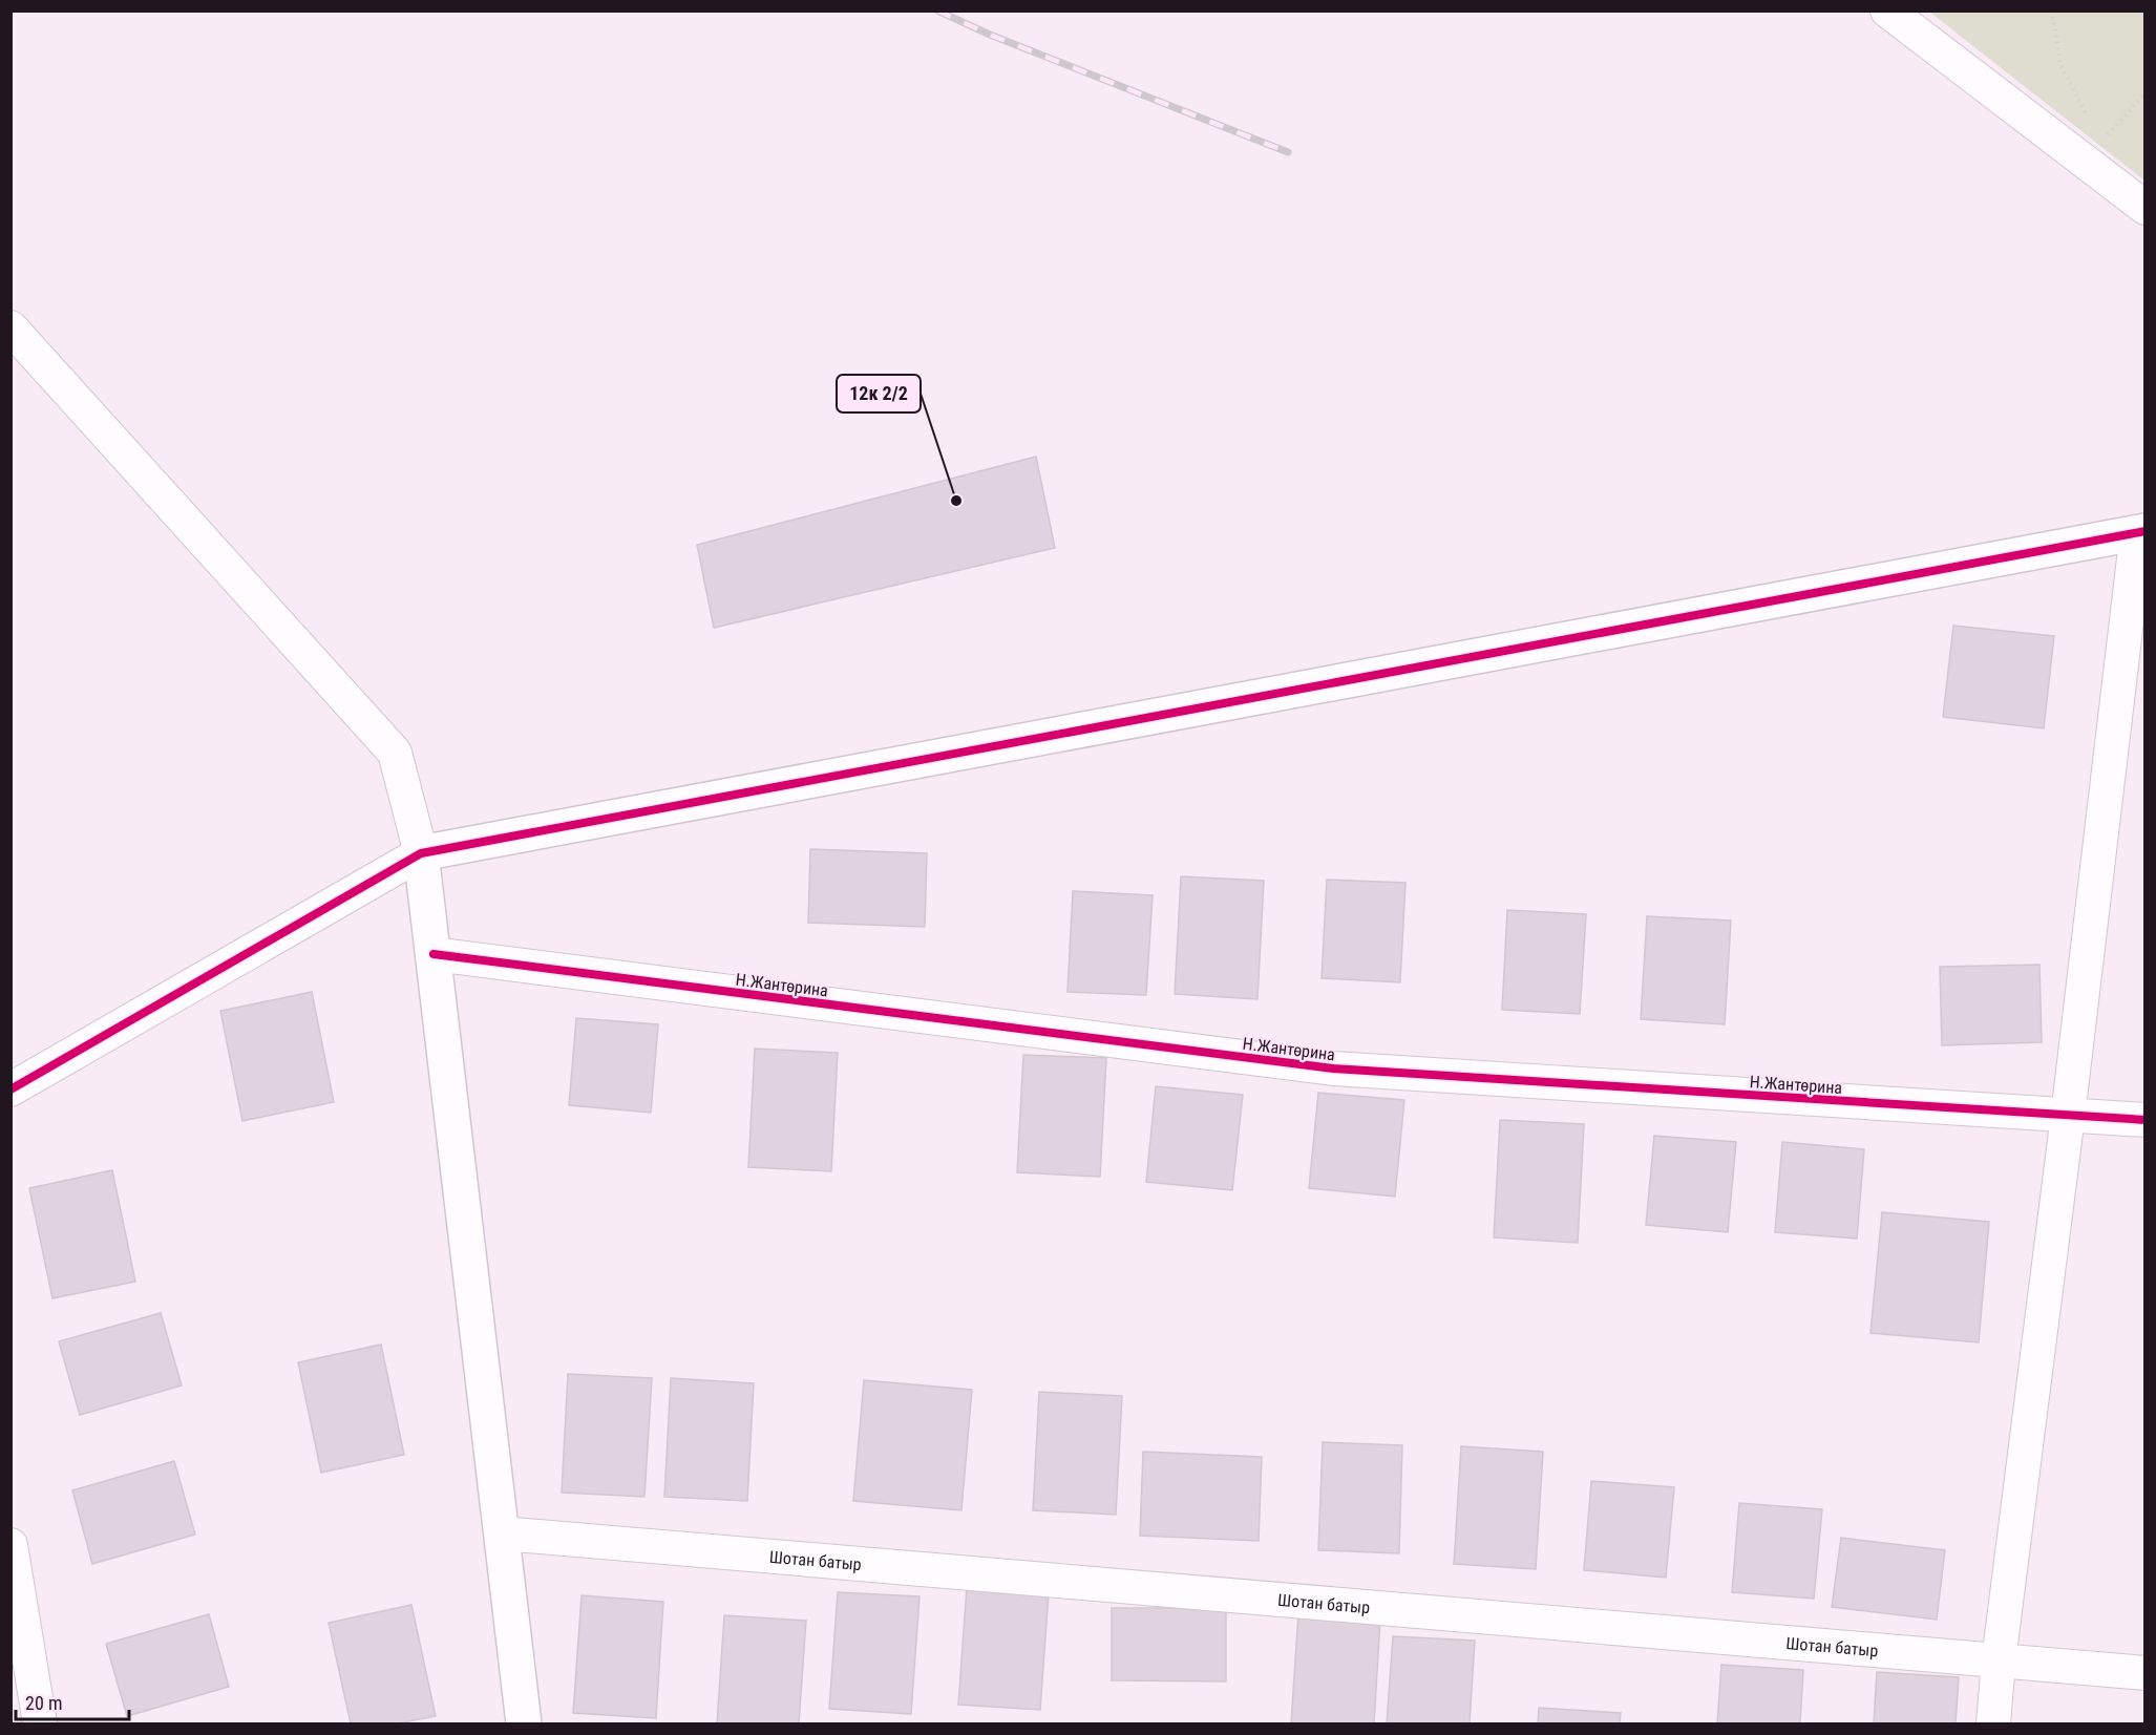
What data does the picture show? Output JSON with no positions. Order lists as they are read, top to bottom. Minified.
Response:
{"streets":{"street":["Н.Жантөрина","Шотан батыр"]},"places":["12к 2/2"],"scale_bar":"20 m"}
